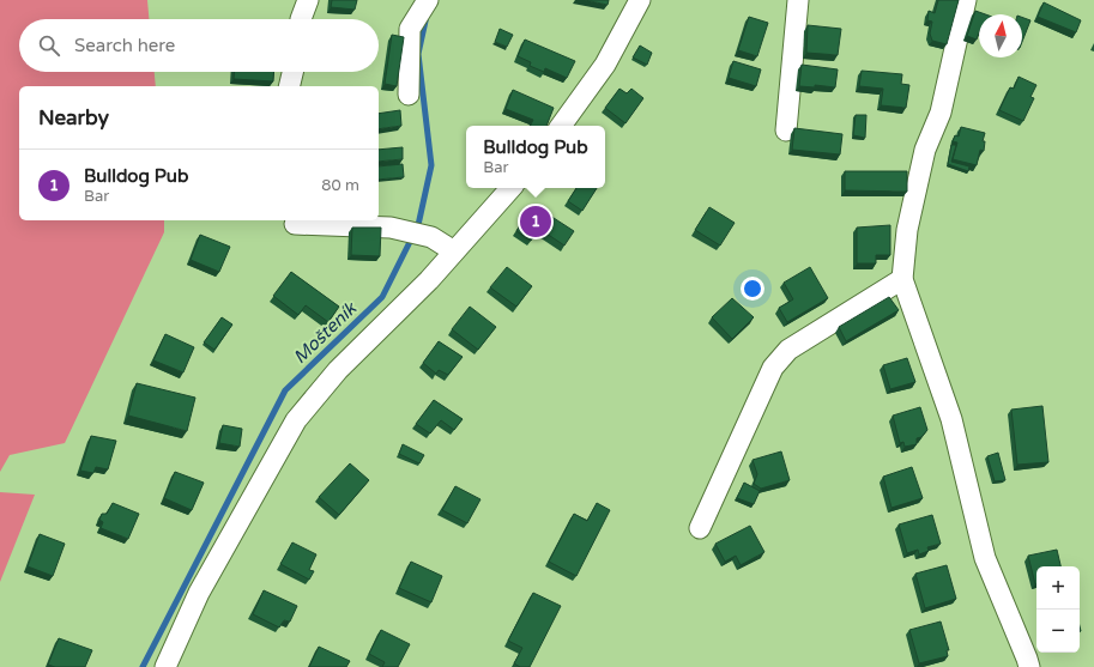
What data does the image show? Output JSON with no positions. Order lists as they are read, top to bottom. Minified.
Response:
{"water":["Mošteník"],"north":"top","page":{"search":"Search here","heading":"Nearby","popup":["Bulldog Pub","Bar"],"list":[{"mark":"1","name":"Bulldog Pub","note":"Bar","value":"80 m"}],"pins":"1","map_buttons":["+","−"]}}
